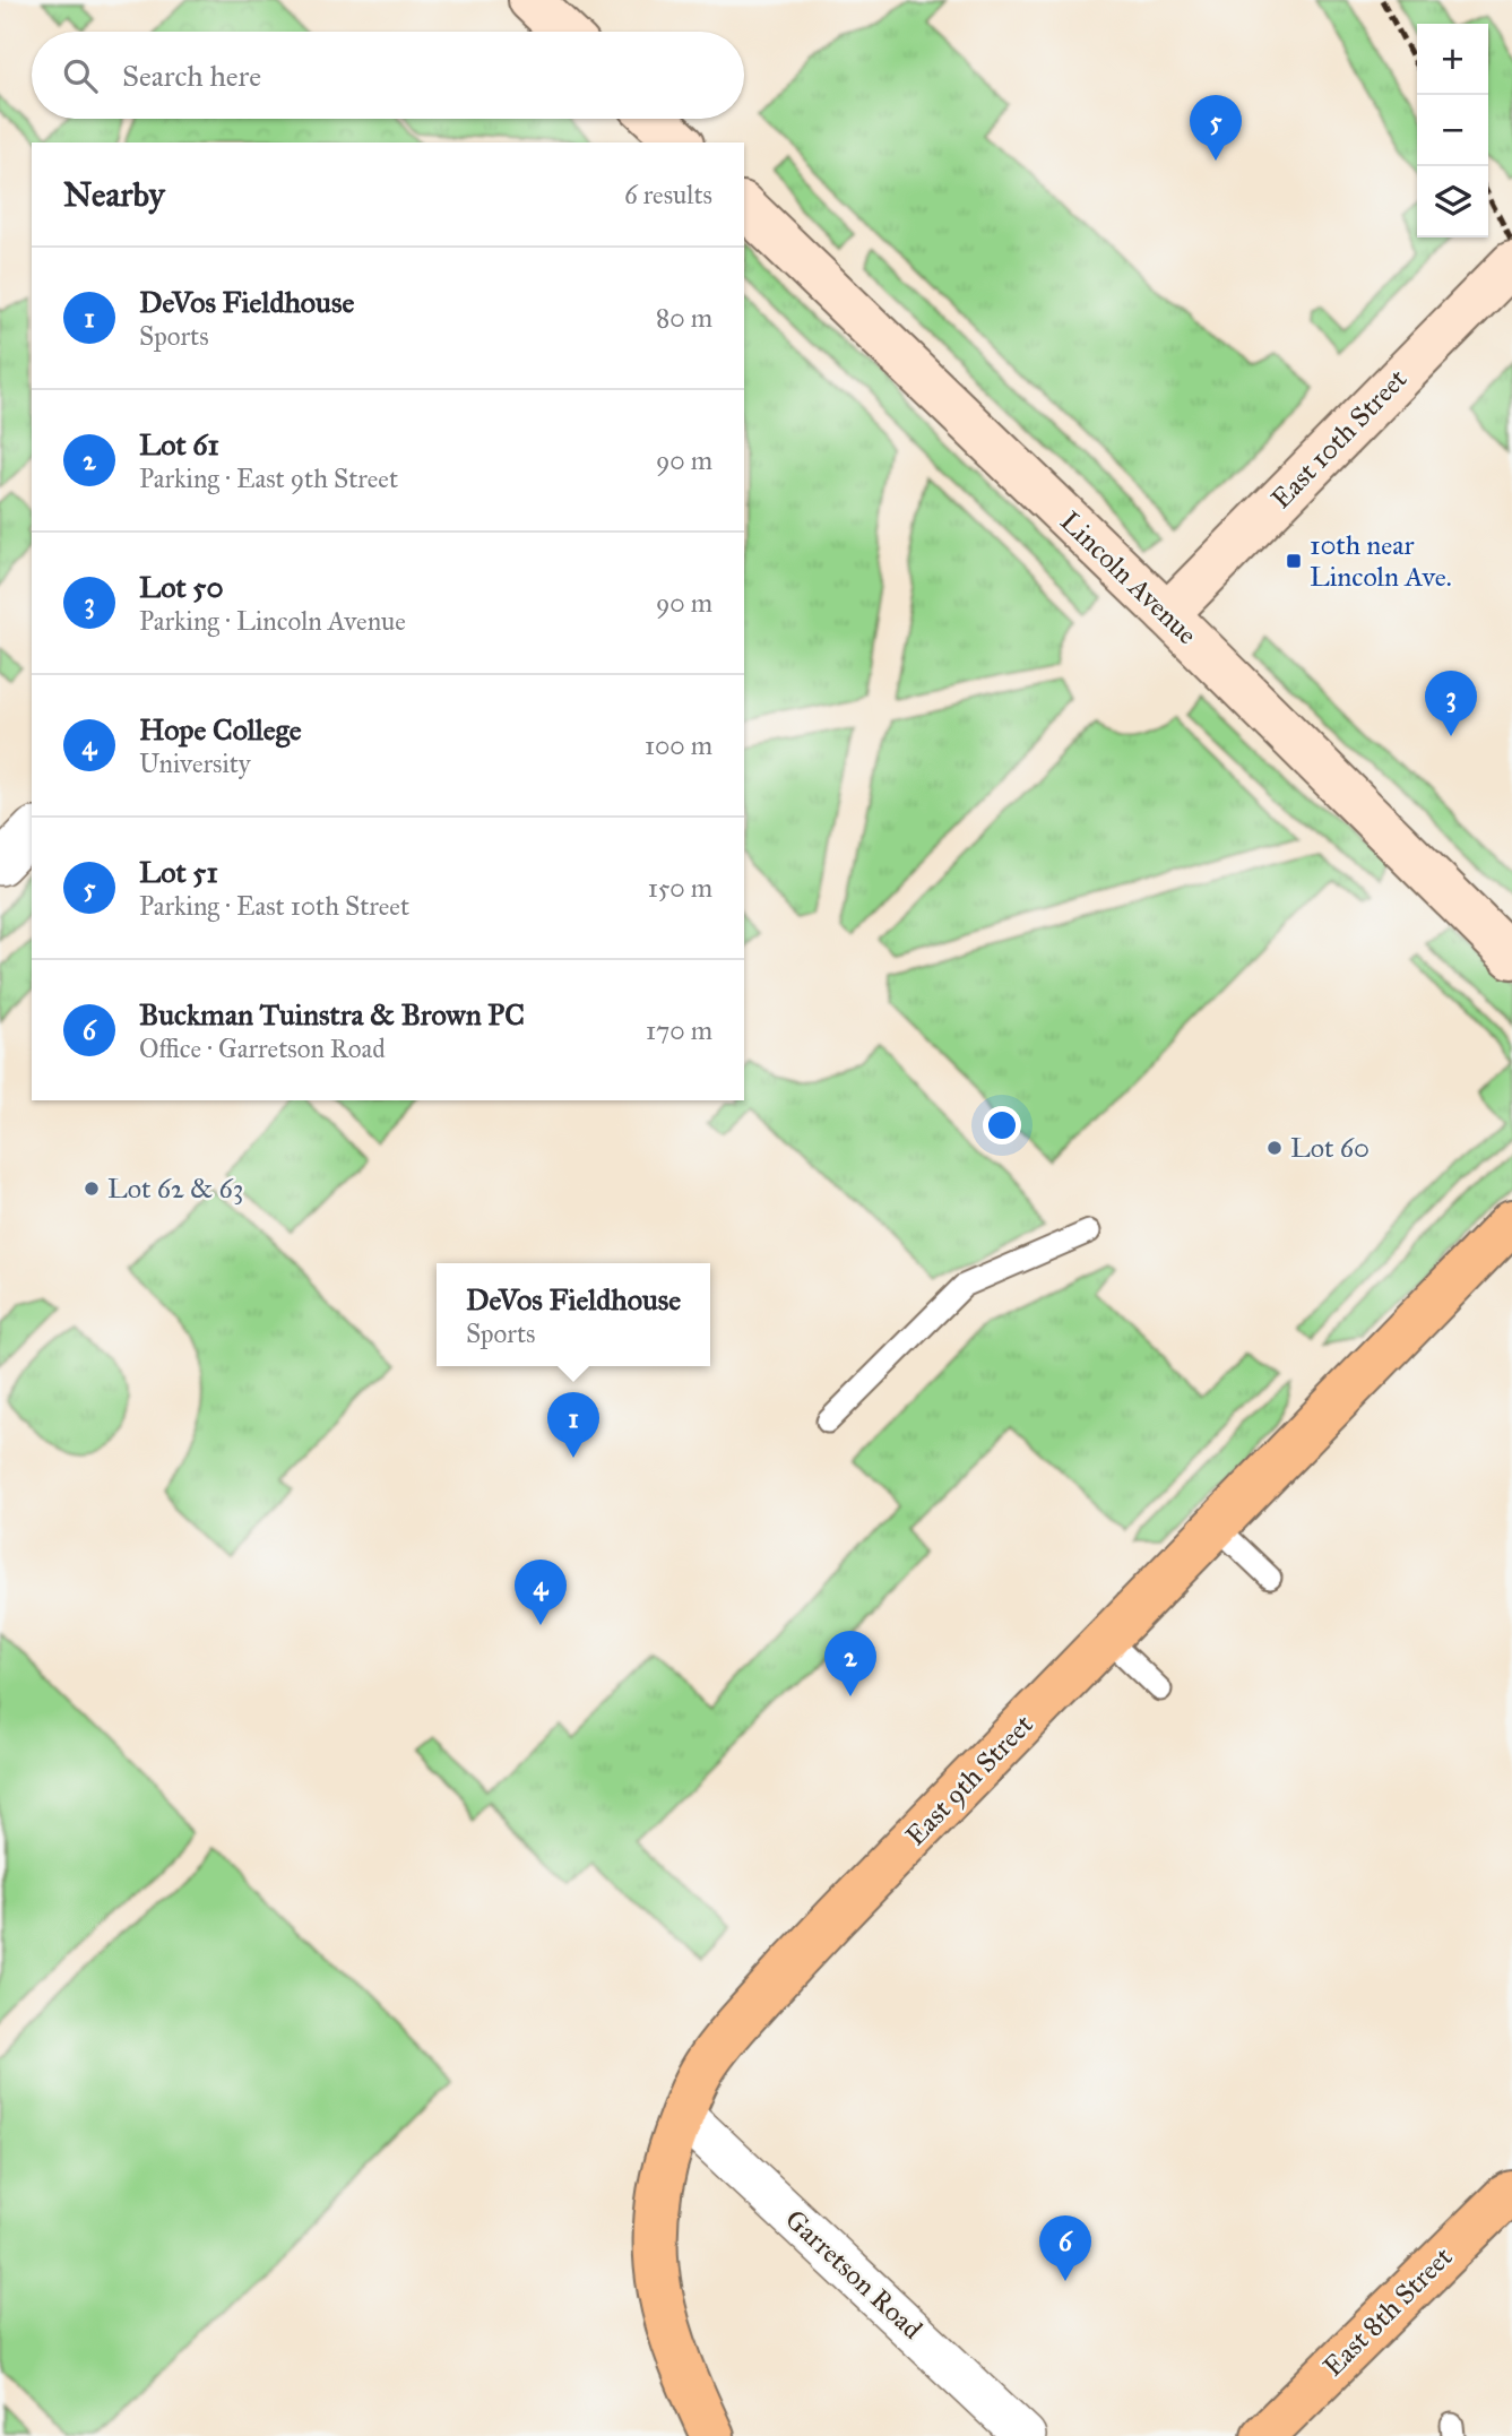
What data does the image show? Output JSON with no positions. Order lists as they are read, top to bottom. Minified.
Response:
{"streets":{"main road":["East 9th Street","East 8th Street"],"street":["East 10th Street","Lincoln Avenue","Garretson Road"]},"crossings":[["East 10th Street","Lincoln Avenue"],["East 9th Street","Garretson Road"]],"places":{"transit":["10th near Lincoln Ave."],"other":["Lot 60","Lot 62 & 63"]},"page":{"map_buttons":["+","−"],"search":"Search here","pins":["5","3","1","4","2","6"],"heading":["Nearby","6 results"],"list":[{"mark":"1","name":"DeVos Fieldhouse","note":"Sports","value":"80 m"},{"mark":"2","name":"Lot 61","note":"Parking · East 9th Street","value":"90 m"},{"mark":"3","name":"Lot 50","note":"Parking · Lincoln Avenue","value":"90 m"},{"mark":"4","name":"Hope College","note":"University","value":"100 m"},{"mark":"5","name":"Lot 51","note":"Parking · East 10th Street","value":"150 m"},{"mark":"6","name":"Buckman Tuinstra & Brown PC","note":"Office · Garretson Road","value":"170 m"}],"popup":["DeVos Fieldhouse","Sports"]}}
